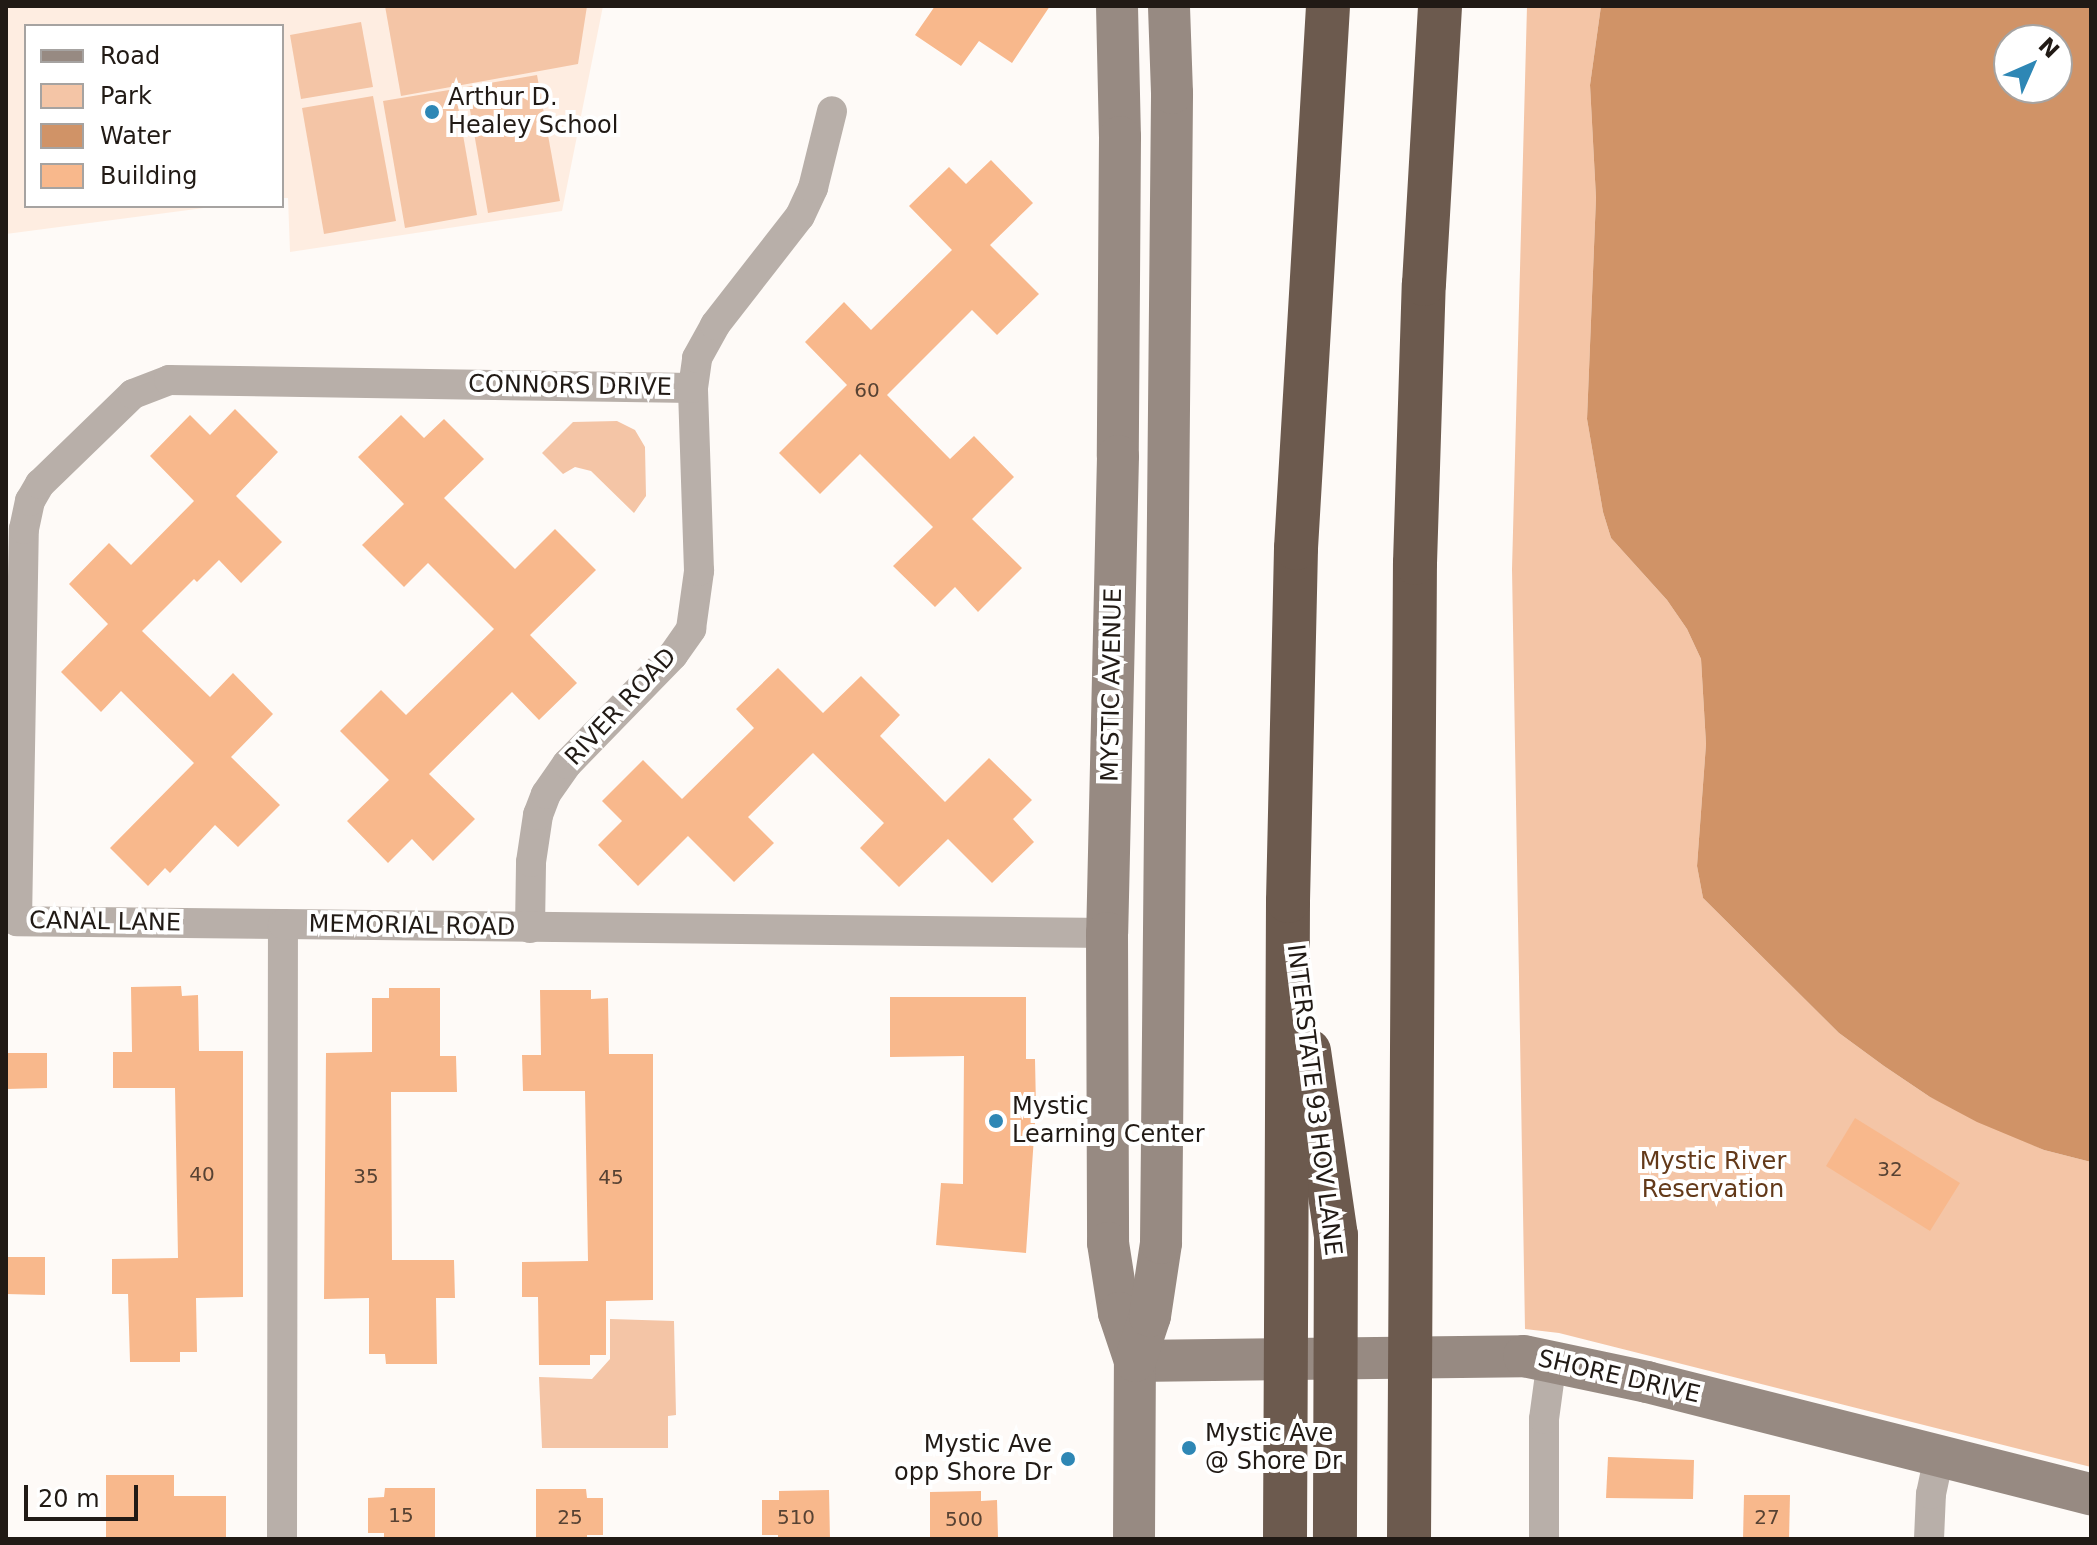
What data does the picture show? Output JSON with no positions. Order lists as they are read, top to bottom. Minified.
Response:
{"streets":{"highway":["INTERSTATE 93 HOV LANE"],"main road":["MYSTIC AVENUE","SHORE DRIVE"],"street":["CONNORS DRIVE","RIVER ROAD","CANAL LANE","MEMORIAL ROAD"]},"crossings":[["CONNORS DRIVE","RIVER ROAD"],["CONNORS DRIVE","CANAL LANE"],["MYSTIC AVENUE","MEMORIAL ROAD"],["MYSTIC AVENUE","SHORE DRIVE"],["RIVER ROAD","MEMORIAL ROAD"],["CANAL LANE","MEMORIAL ROAD"]],"parks":["Mystic River Reservation"],"places":["Arthur D. Healey School","Mystic Learning Center","Mystic Ave @ Shore Dr","Mystic Ave opp Shore Dr"],"house_numbers":["60","32","40","35","45","15","25","510","27","500"],"legend":["Road","Park","Water","Building"],"scale_bar":"20 m","north":"top right"}
